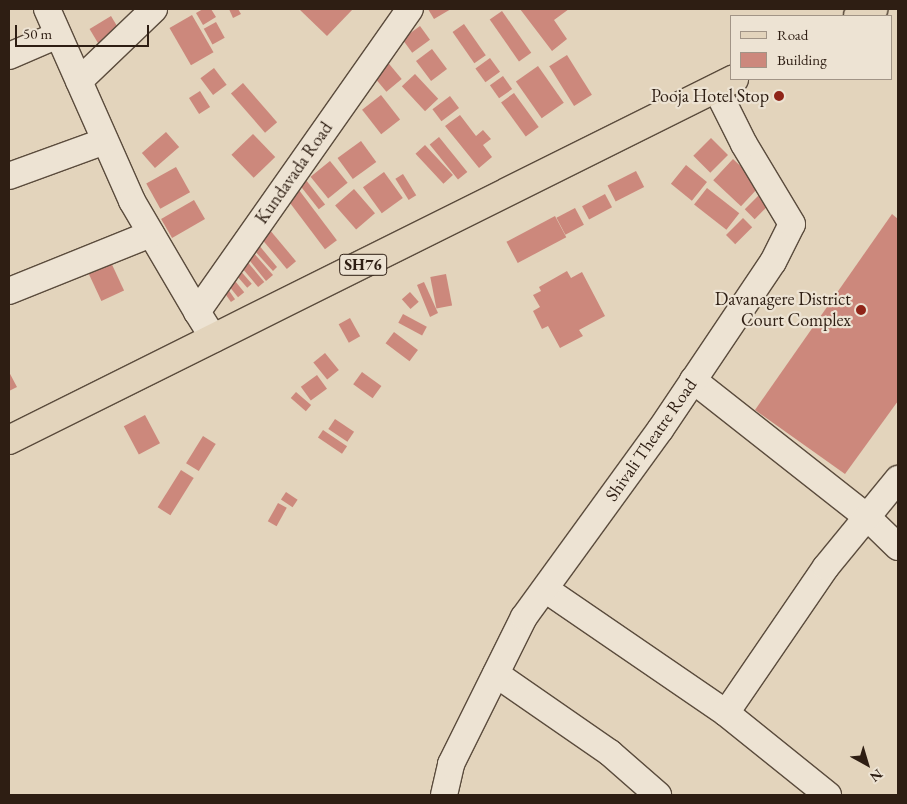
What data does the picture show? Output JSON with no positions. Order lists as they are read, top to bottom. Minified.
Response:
{"streets":{"main road":["SH76"],"street":["Kundavada Road","Shivali Theatre Road"]},"crossings":[["SH76","Shivali Theatre Road"]],"places":["Pooja Hotel Stop","Davanagere District Court Complex"],"legend":["Road","Building"],"scale_bar":"50 m","north":"bottom right"}
